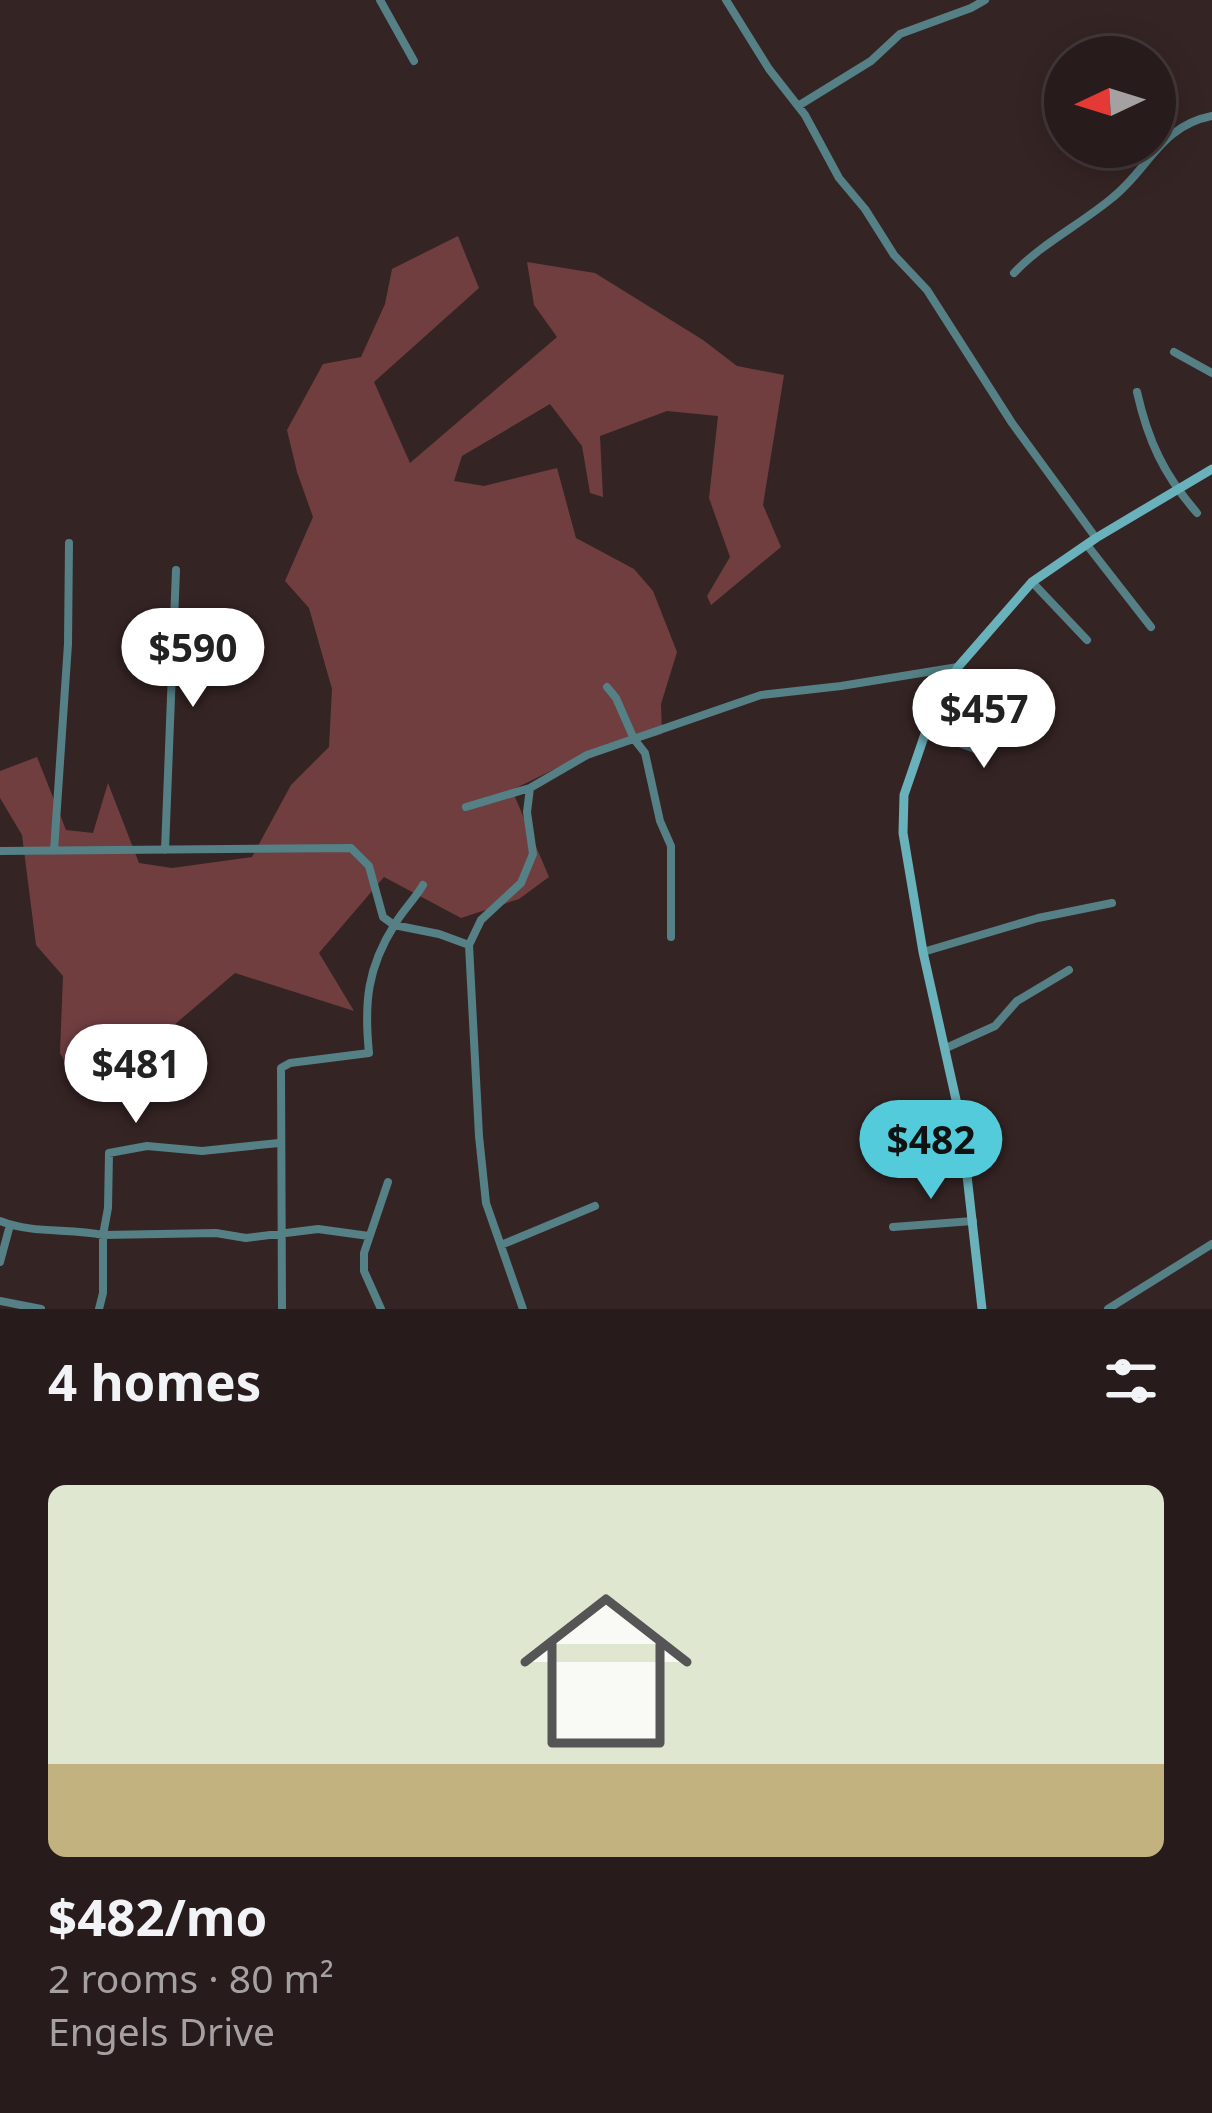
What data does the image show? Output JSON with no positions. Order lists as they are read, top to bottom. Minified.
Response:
{"north":"left","page":{"price":["$590","$457","$481","$482"],"heading":"4 homes","list":[{"name":"$482/mo","note":"2 rooms · 80 m² · Engels Drive"}]}}
